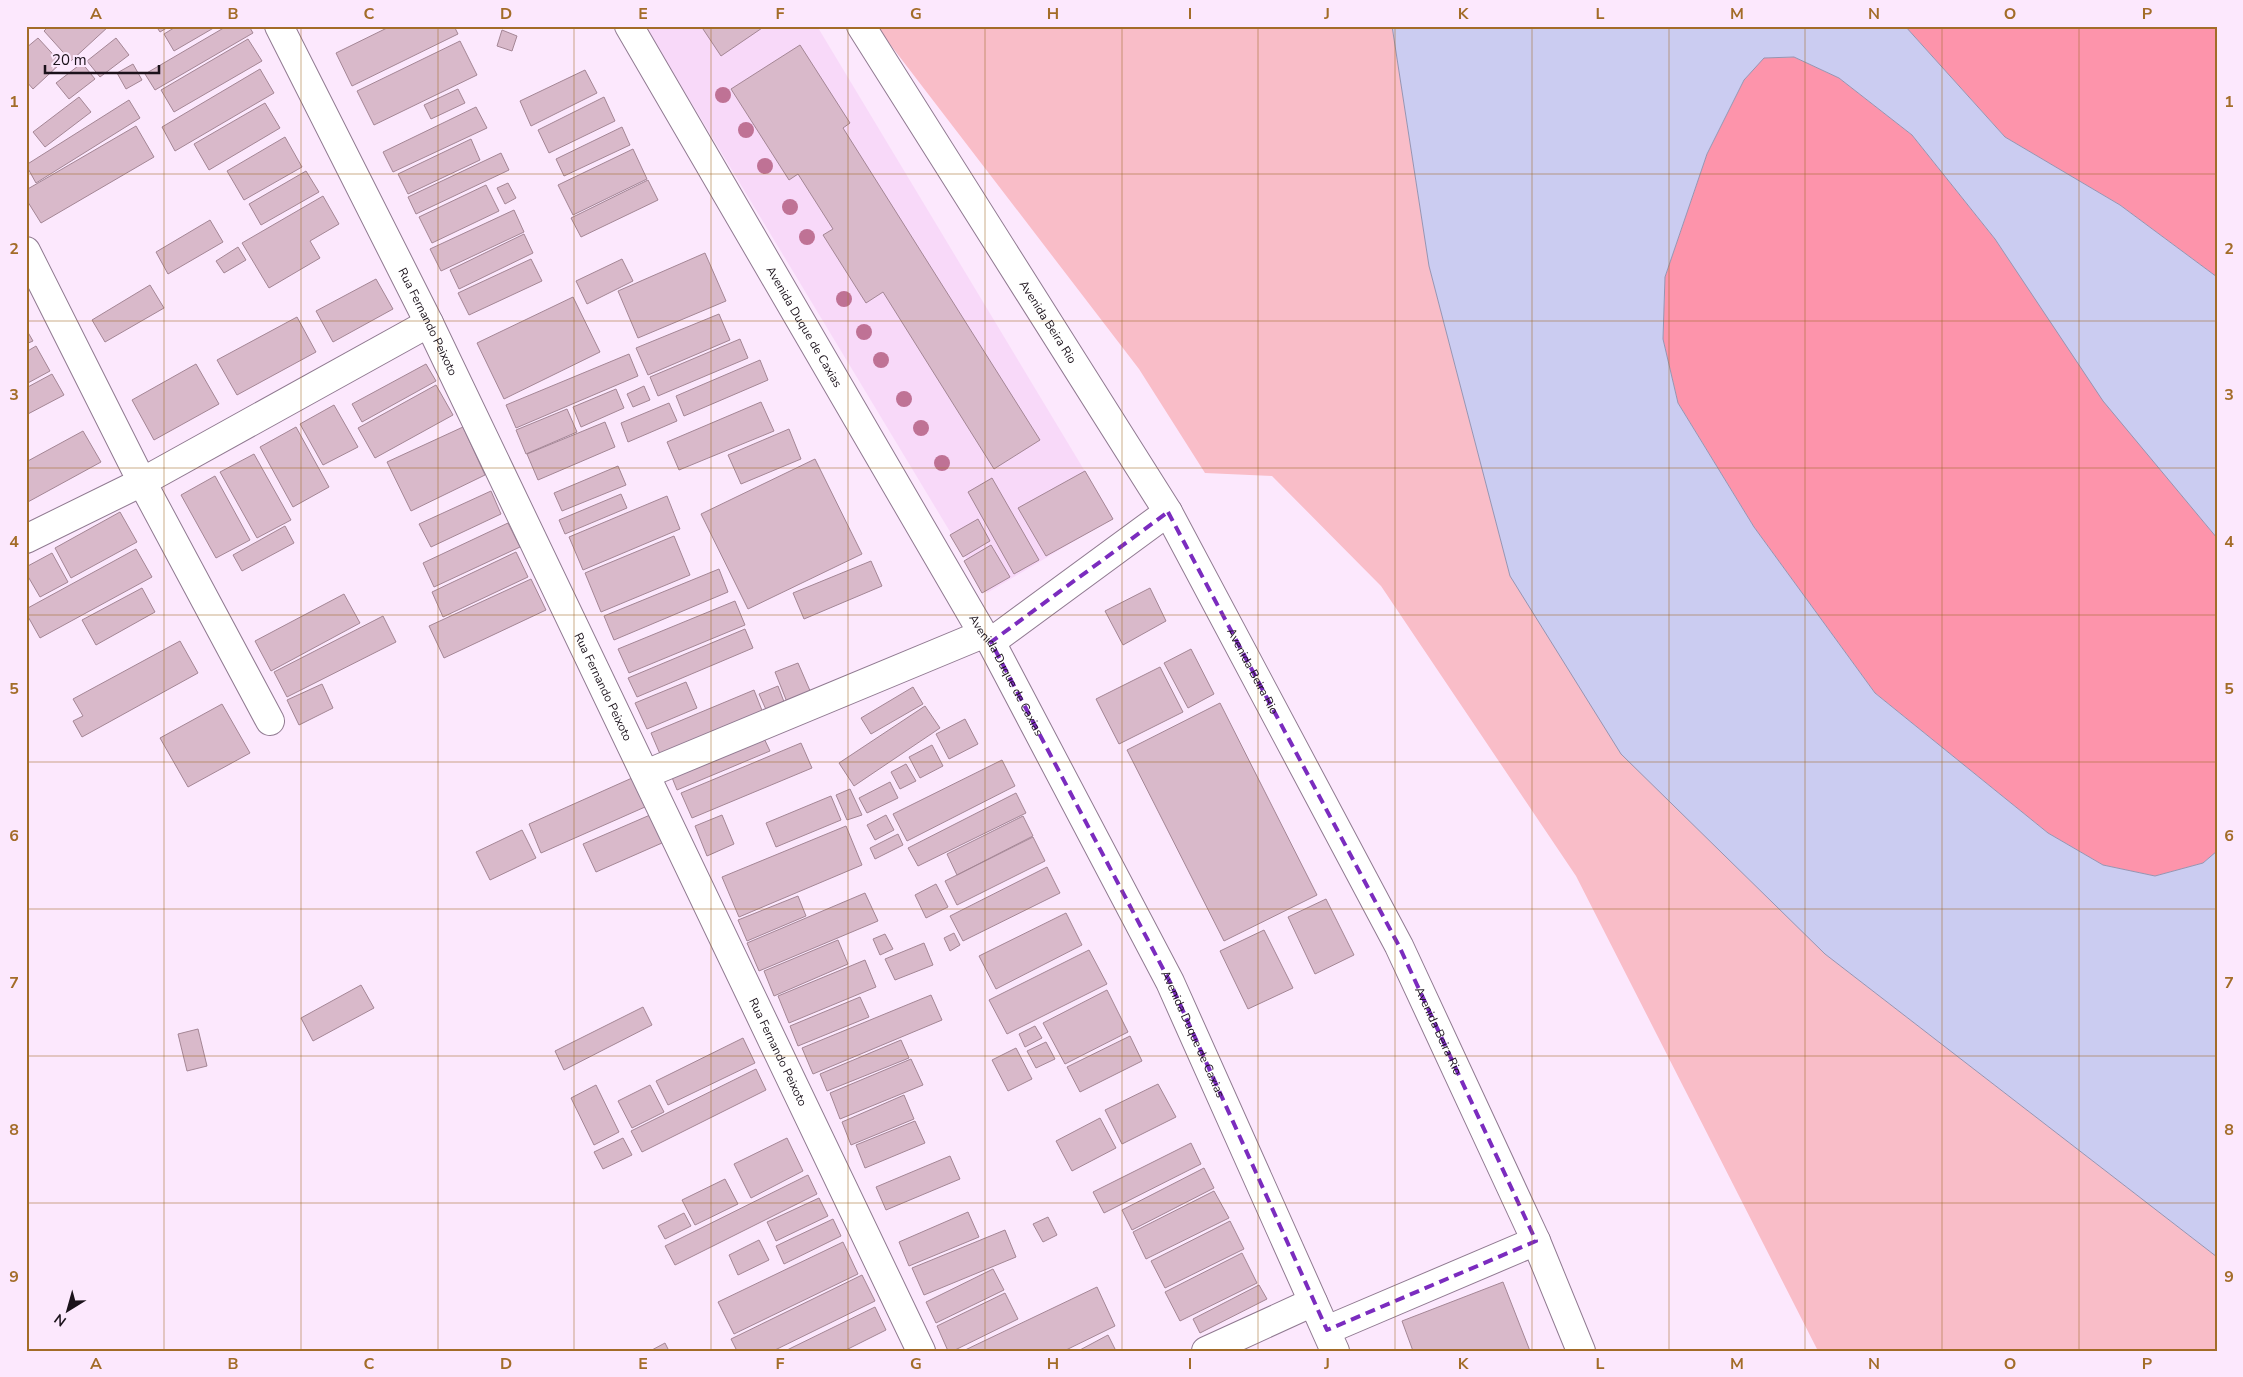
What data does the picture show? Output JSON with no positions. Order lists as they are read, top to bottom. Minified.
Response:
{"streets":{"main road":["Rua Fernando Peixoto","Avenida Beira Rio","Avenida Duque de Caxias"]},"scale_bar":"20 m","north":"bottom left","grid":{"columns":["A","B","C","D","E","F","G","H","I","J","K","L","M","N","O","P"],"rows":["1","2","3","4","5","6","7","8","9"]}}
